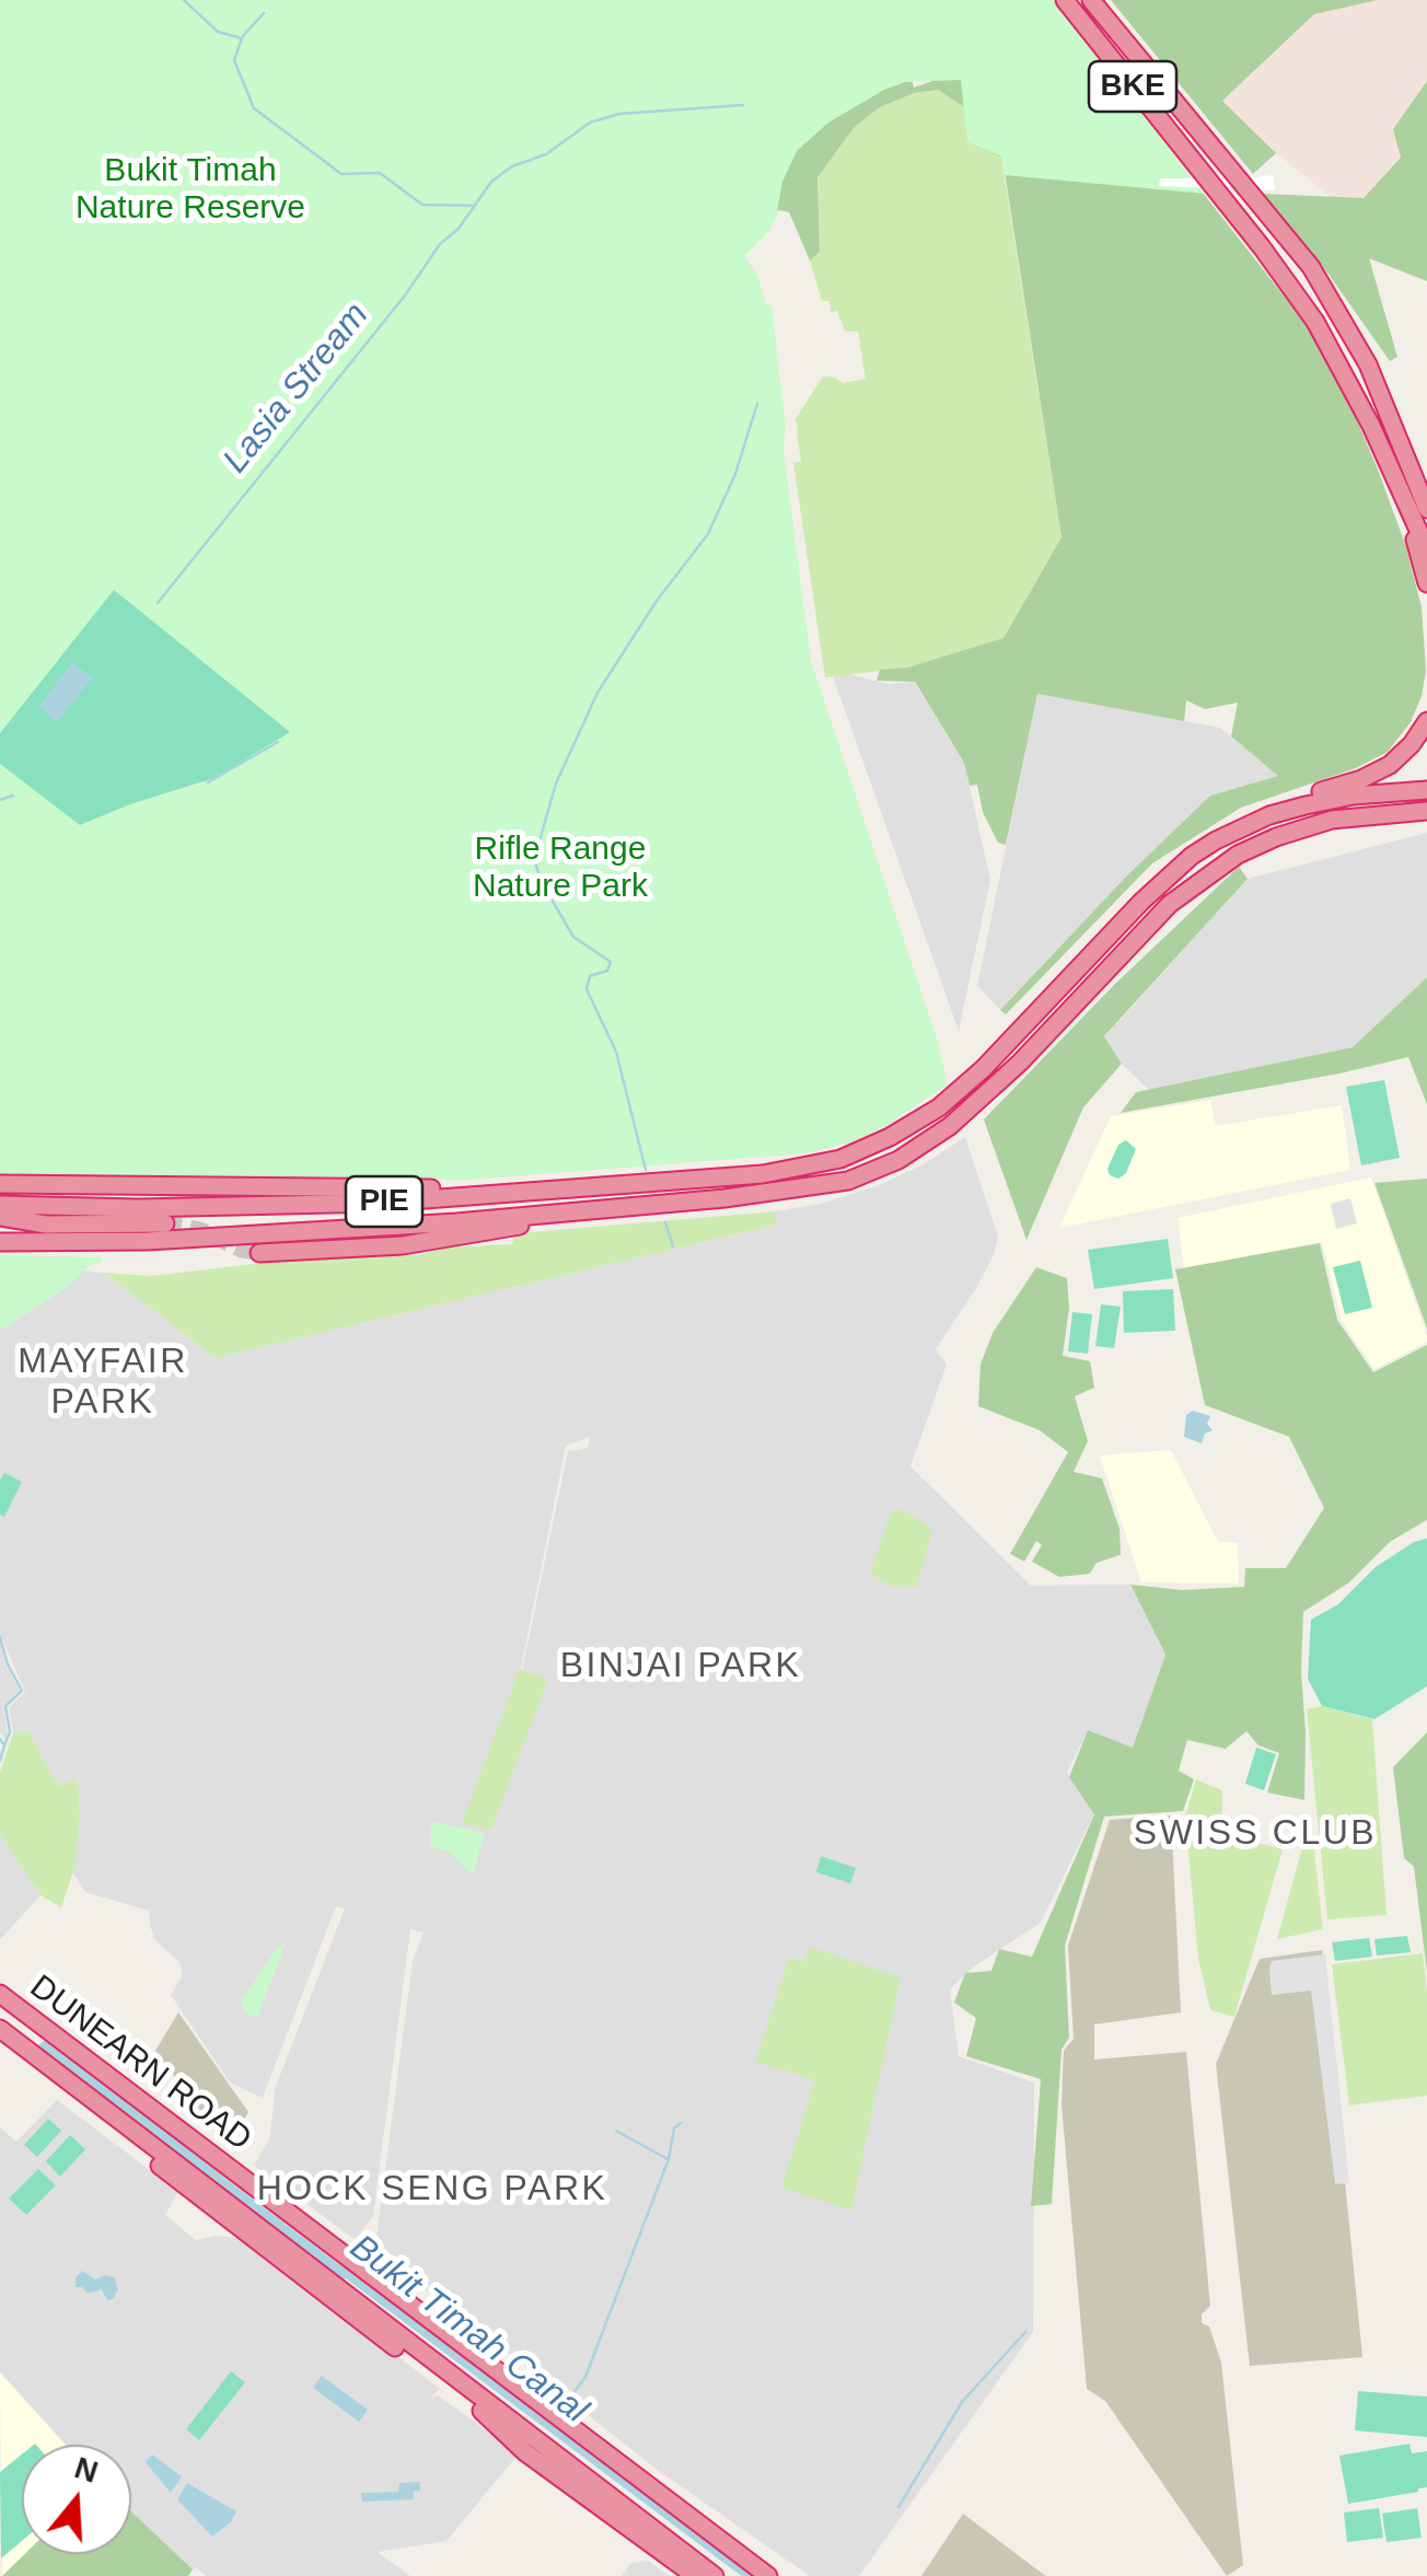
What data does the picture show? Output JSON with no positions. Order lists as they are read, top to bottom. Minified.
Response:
{"streets":{"highway":["BKE","PIE","DUNEARN ROAD"]},"districts":["MAYFAIR PARK","BINJAI PARK","SWISS CLUB","HOCK SENG PARK"],"water":["Lasia Stream","Bukit Timah Canal"],"parks":["Bukit Timah Nature Reserve","Rifle Range Nature Park"],"north":"top"}
